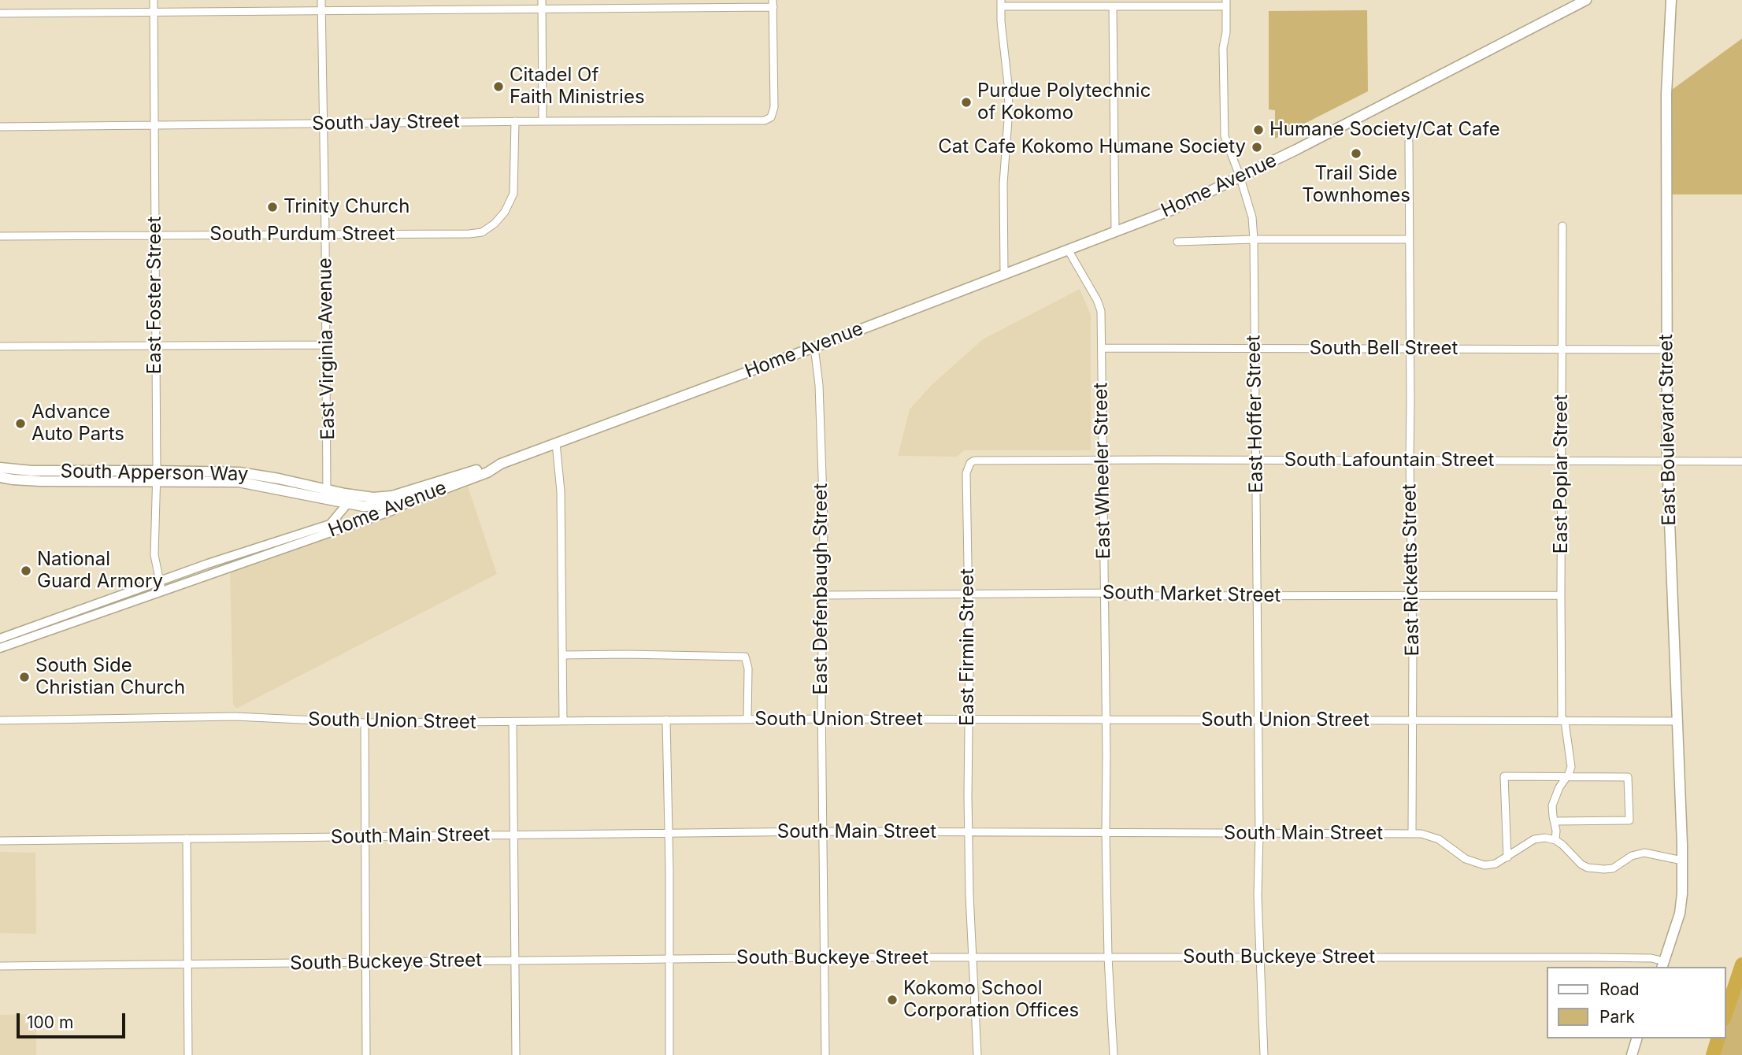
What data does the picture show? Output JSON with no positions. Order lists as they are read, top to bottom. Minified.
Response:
{"streets":{"main road":["Home Avenue","East Boulevard Street","South Apperson Way"],"street":["South Jay Street","South Purdum Street","East Foster Street","East Virginia Avenue","South Bell Street","East Hoffer Street","South Lafountain Street","East Wheeler Street","East Poplar Street","East Ricketts Street","East Defenbaugh Street","South Market Street","East Firmin Street","South Union Street","South Main Street","South Buckeye Street"]},"crossings":[["South Jay Street","South Purdum Street"],["South Jay Street","East Foster Street"],["South Jay Street","East Virginia Avenue"],["Home Avenue","East Foster Street"],["Home Avenue","East Hoffer Street"],["Home Avenue","East Wheeler Street"],["Home Avenue","South Apperson Way"],["Home Avenue","East Defenbaugh Street"],["South Purdum Street","East Foster Street"],["South Purdum Street","East Virginia Avenue"],["East Foster Street","South Apperson Way"],["East Virginia Avenue","South Apperson Way"],["South Bell Street","East Hoffer Street"],["South Bell Street","East Boulevard Street"],["South Bell Street","East Wheeler Street"],["South Bell Street","East Poplar Street"],["South Bell Street","East Ricketts Street"],["East Hoffer Street","South Lafountain Street"],["East Hoffer Street","South Market Street"],["East Hoffer Street","South Union Street"],["East Hoffer Street","South Main Street"],["East Hoffer Street","South Buckeye Street"],["East Boulevard Street","South Lafountain Street"],["East Boulevard Street","South Union Street"],["East Boulevard Street","South Buckeye Street"],["South Lafountain Street","East Wheeler Street"],["South Lafountain Street","East Poplar Street"],["South Lafountain Street","East Ricketts Street"],["South Lafountain Street","East Firmin Street"],["East Wheeler Street","South Market Street"],["East Wheeler Street","South Union Street"],["East Wheeler Street","South Main Street"],["East Wheeler Street","South Buckeye Street"],["East Poplar Street","South Market Street"],["East Poplar Street","South Union Street"],["East Ricketts Street","South Market Street"],["East Ricketts Street","South Union Street"],["East Ricketts Street","South Main Street"],["East Defenbaugh Street","South Market Street"],["East Defenbaugh Street","South Union Street"],["East Defenbaugh Street","South Main Street"],["East Defenbaugh Street","South Buckeye Street"],["South Market Street","East Firmin Street"],["East Firmin Street","South Union Street"],["East Firmin Street","South Main Street"],["East Firmin Street","South Buckeye Street"]],"places":["Citadel Of Faith Ministries","Purdue Polytechnic of Kokomo","Humane Society/Cat Cafe","Cat Cafe Kokomo Humane Society","Trail Side Townhomes","Trinity Church","Advance Auto Parts","National Guard Armory","South Side Christian Church","Kokomo School Corporation Offices"],"legend":["Road","Park"],"scale_bar":"100 m"}
